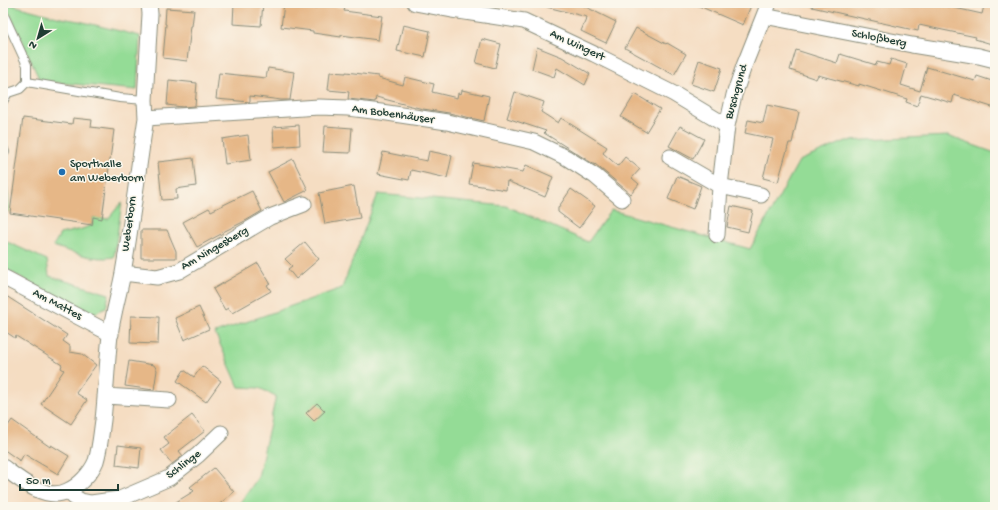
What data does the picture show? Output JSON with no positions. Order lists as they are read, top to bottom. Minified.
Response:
{"streets":{"street":["Schloßberg","Am Wingert","Buschgrund","Am Bobenhäuser","Weberborn","Am Ningesberg","Am Mattes","Schlinge"]},"crossings":[["Schloßberg","Buschgrund"],["Am Wingert","Buschgrund"],["Am Bobenhäuser","Weberborn"],["Weberborn","Am Ningesberg"],["Weberborn","Am Mattes"],["Weberborn","Schlinge"]],"places":["Sporthalle am Weberborn"],"scale_bar":"50 m","north":"bottom left"}
